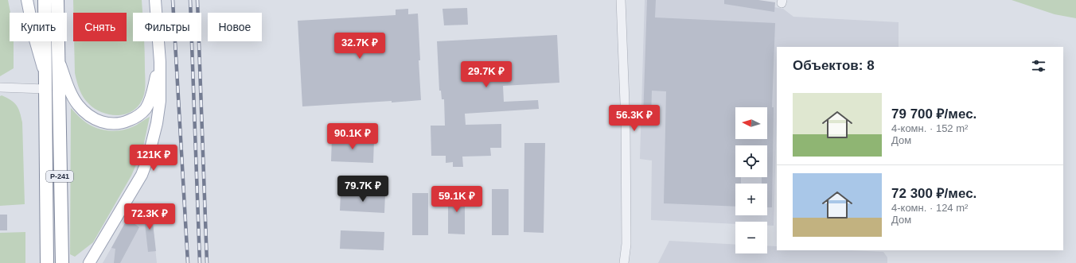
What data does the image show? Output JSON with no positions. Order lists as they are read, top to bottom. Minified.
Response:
{"streets":{"highway":["Р-241"]},"north":"left","page":{"chip":["Купить","Снять","Фильтры","Новое"],"price":["32.7K ₽","29.7K ₽","56.3K ₽","90.1K ₽","121K ₽","79.7K ₽","59.1K ₽","72.3K ₽"],"heading":"Объектов: 8","list":[{"name":"79 700 ₽/мес.","note":"4-комн. · 152 m² · Дом"},{"name":"72 300 ₽/мес.","note":"4-комн. · 124 m² · Дом"}],"map_buttons":["+","−"]}}
